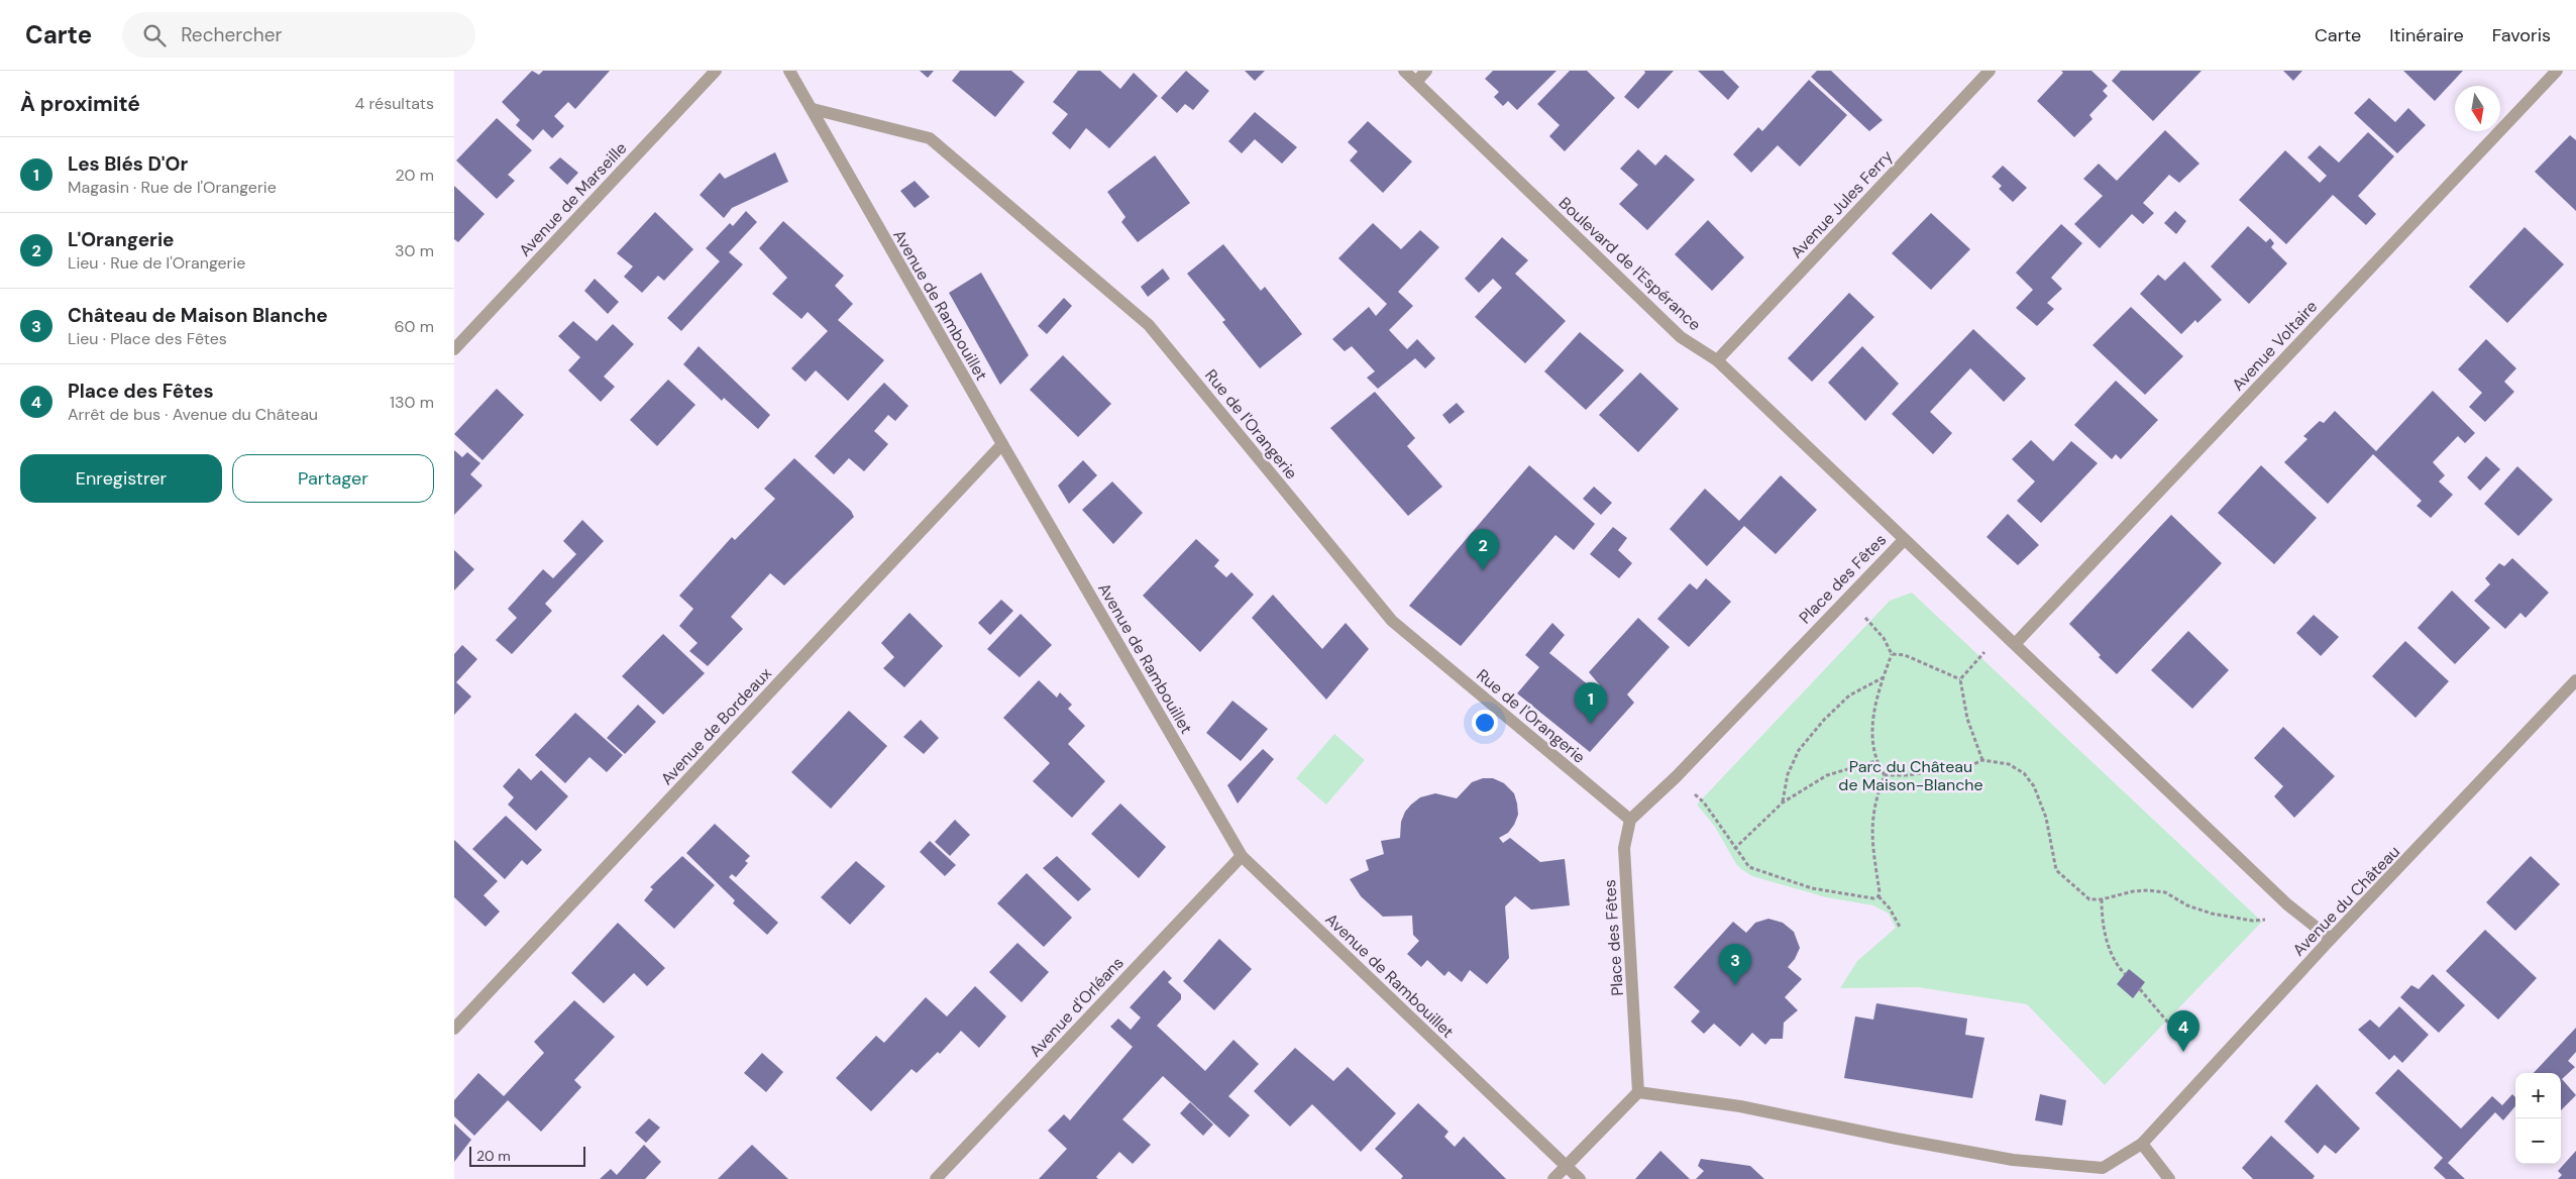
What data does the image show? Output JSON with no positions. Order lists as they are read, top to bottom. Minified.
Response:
{"streets":{"street":["Avenue de Marseille","Avenue Jules Ferry","Boulevard de l'Espérance","Avenue de Rambouillet","Avenue Voltaire","Rue de l'Orangerie","Place des Fêtes","Avenue de Bordeaux","Avenue du Château","Avenue d'Orléans"]},"crossings":[["Avenue Jules Ferry","Boulevard de l'Espérance"],["Boulevard de l'Espérance","Place des Fêtes"],["Avenue de Rambouillet","Rue de l'Orangerie"],["Avenue de Rambouillet","Avenue de Bordeaux"],["Avenue de Rambouillet","Avenue d'Orléans"],["Avenue Voltaire","Place des Fêtes"],["Rue de l'Orangerie","Place des Fêtes"],["Place des Fêtes","Avenue du Château"]],"parks":["Parc du Château de Maison-Blanche"],"scale_bar":"20 m","north":"bottom","page":{"header":"Carte","search":"Rechercher","nav":["Carte","Itinéraire","Favoris"],"heading":["À proximité","4 résultats"],"list":[{"mark":"1","name":"Les Blés D'Or","note":"Magasin · Rue de l'Orangerie","value":"20 m"},{"mark":"2","name":"L'Orangerie","note":"Lieu · Rue de l'Orangerie","value":"30 m"},{"mark":"3","name":"Château de Maison Blanche","note":"Lieu · Place des Fêtes","value":"60 m"},{"mark":"4","name":"Place des Fêtes","note":"Arrêt de bus · Avenue du Château","value":"130 m"}],"buttons":["Enregistrer","Partager"],"pins":["2","1","3","4"],"map_buttons":["+","−"],"scale":"20 m"}}
